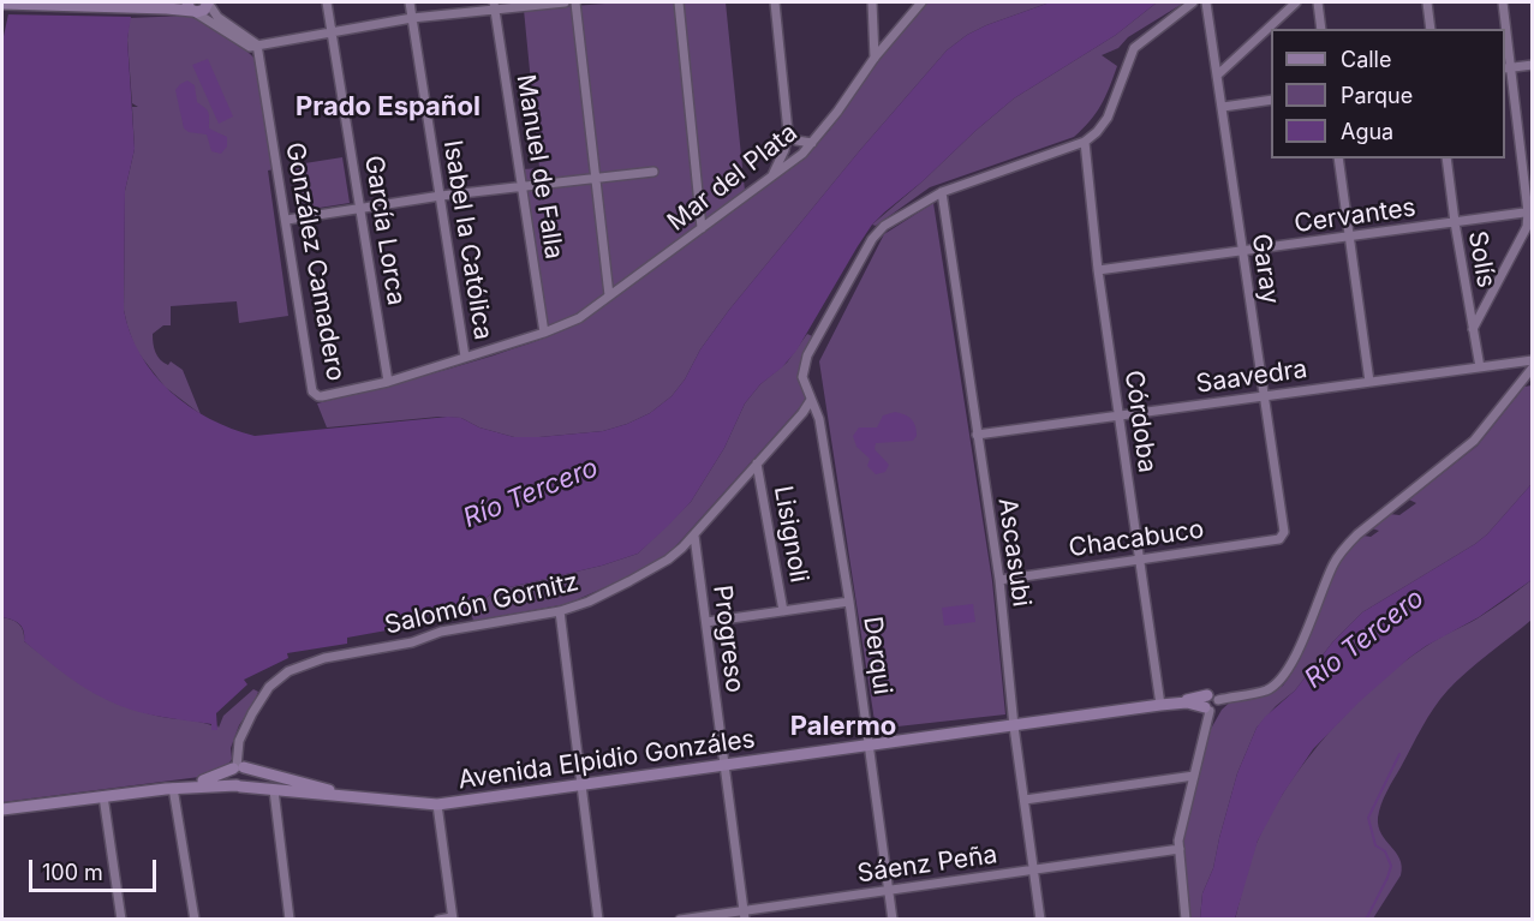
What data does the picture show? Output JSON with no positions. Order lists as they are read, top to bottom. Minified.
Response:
{"streets":{"main road":["Avenida Elpidio Gonzáles"],"street":["Manuel de Falla","Mar del Plata","Cervantes","García Lorca","Isabel la Católica","Solís","González Camadero","Garay","Saavedra","Córdoba","Lisignoli","Chacabuco","Ascasubi","Salomón Gornitz","Progreso","Derqui","Sáenz Peña"]},"crossings":[["Manuel de Falla","Mar del Plata"],["Mar del Plata","García Lorca"],["Mar del Plata","Isabel la Católica"],["Mar del Plata","González Camadero"],["Cervantes","Solís"],["Cervantes","Garay"],["Cervantes","Córdoba"],["Solís","Saavedra"],["Garay","Saavedra"],["Garay","Chacabuco"],["Saavedra","Córdoba"],["Saavedra","Ascasubi"],["Córdoba","Chacabuco"],["Córdoba","Avenida Elpidio Gonzáles"],["Lisignoli","Salomón Gornitz"],["Chacabuco","Ascasubi"],["Ascasubi","Avenida Elpidio Gonzáles"],["Ascasubi","Sáenz Peña"],["Salomón Gornitz","Progreso"],["Salomón Gornitz","Derqui"],["Salomón Gornitz","Avenida Elpidio Gonzáles"],["Progreso","Avenida Elpidio Gonzáles"],["Progreso","Sáenz Peña"],["Derqui","Avenida Elpidio Gonzáles"],["Derqui","Sáenz Peña"]],"districts":["Prado Español","Palermo"],"water":["Río Tercero"],"legend":["Calle","Parque","Agua"],"scale_bar":"100 m"}
